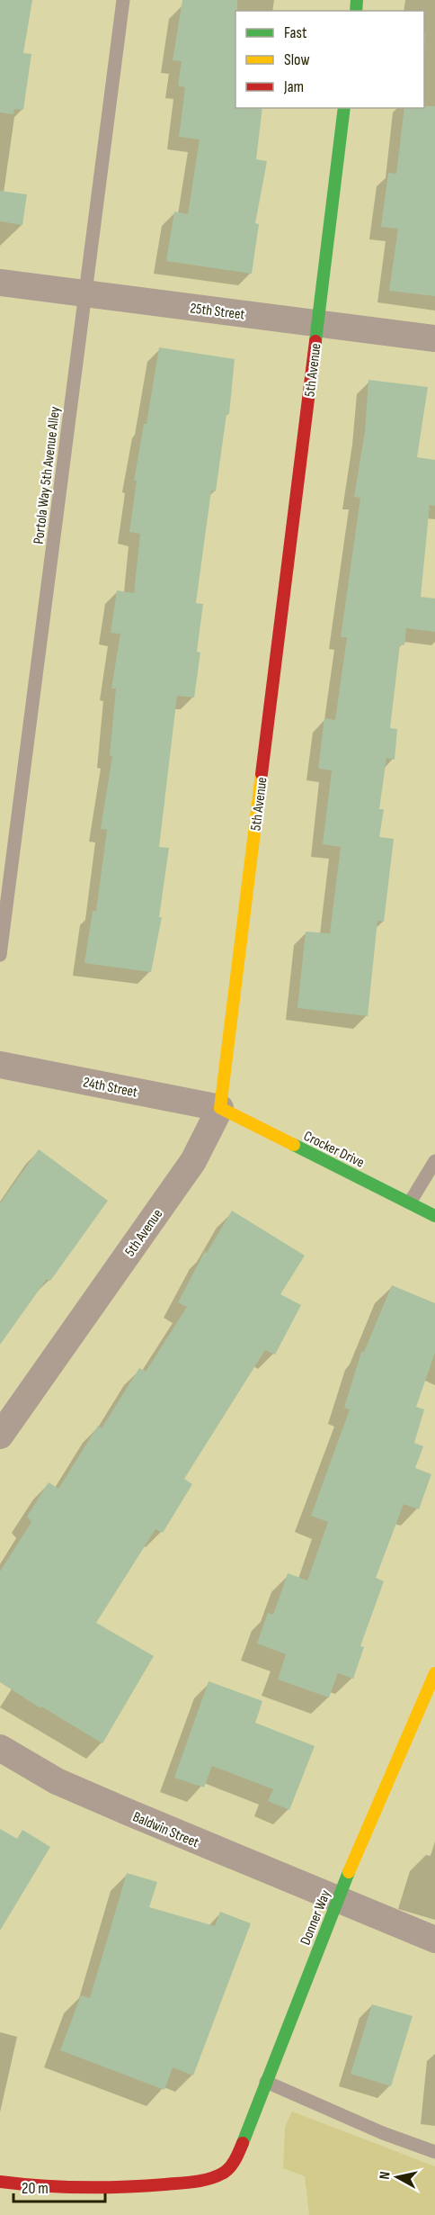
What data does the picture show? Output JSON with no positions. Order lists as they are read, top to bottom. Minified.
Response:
{"streets":{"street":["25th Street","5th Avenue","24th Street","Crocker Drive","Baldwin Street","Donner Way"],"lane":["Portola Way 5th Avenue Alley"]},"crossings":[["25th Street","5th Avenue"],["25th Street","Portola Way 5th Avenue Alley"],["5th Avenue","24th Street"],["5th Avenue","Crocker Drive"],["24th Street","Crocker Drive"],["Baldwin Street","Donner Way"]],"legend":["Fast","Slow","Jam"],"scale_bar":"20 m","north":"left"}
